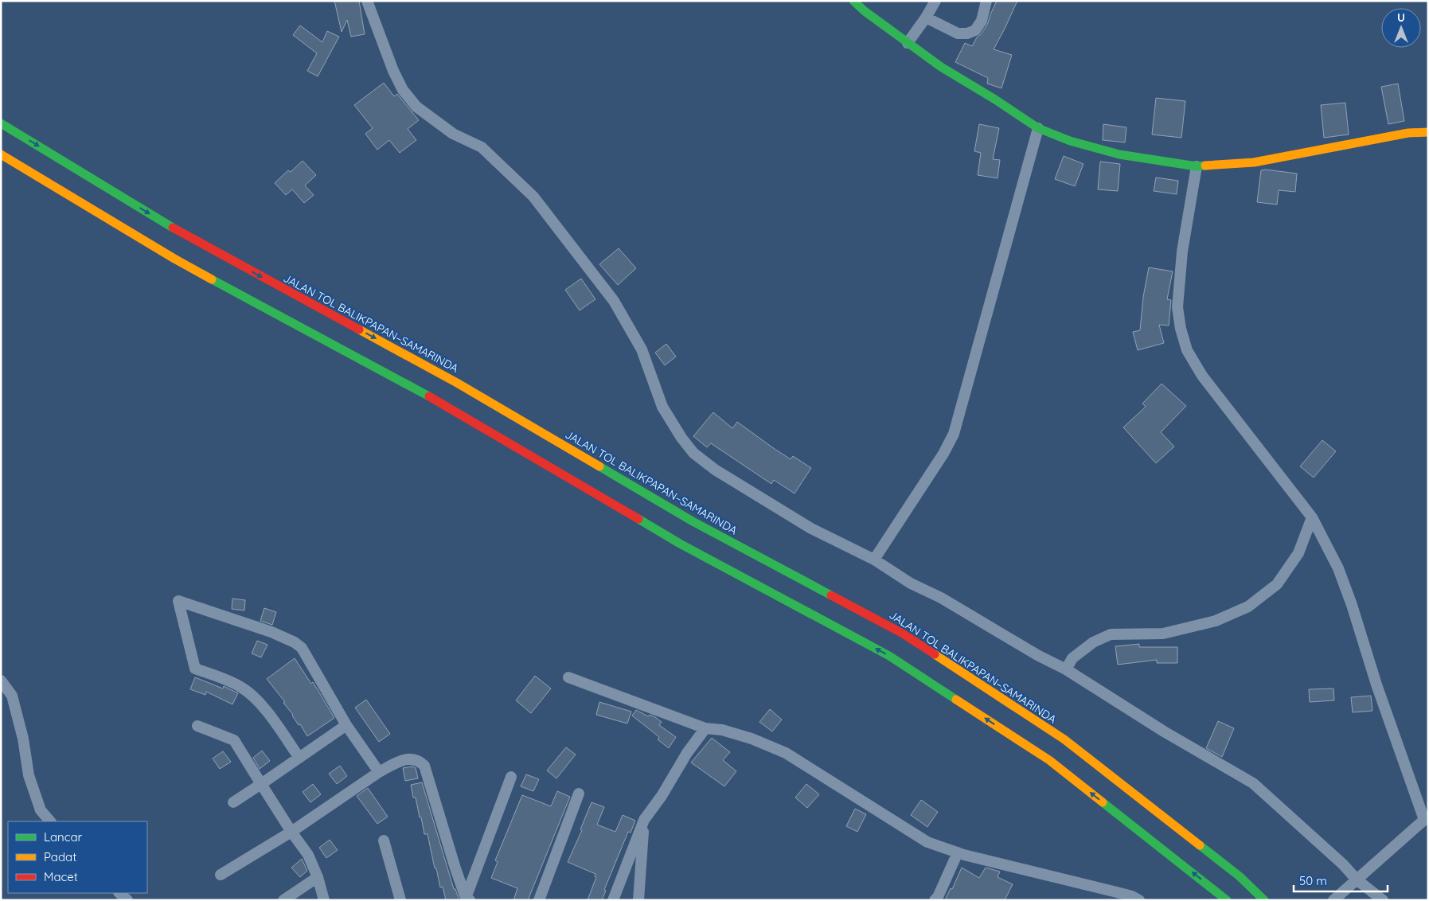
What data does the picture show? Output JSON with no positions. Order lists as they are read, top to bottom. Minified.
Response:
{"streets":{"main road":["JALAN TOL BALIKPAPAN–SAMARINDA"]},"legend":["Lancar","Padat","Macet"],"scale_bar":"50 m","north":"top"}
